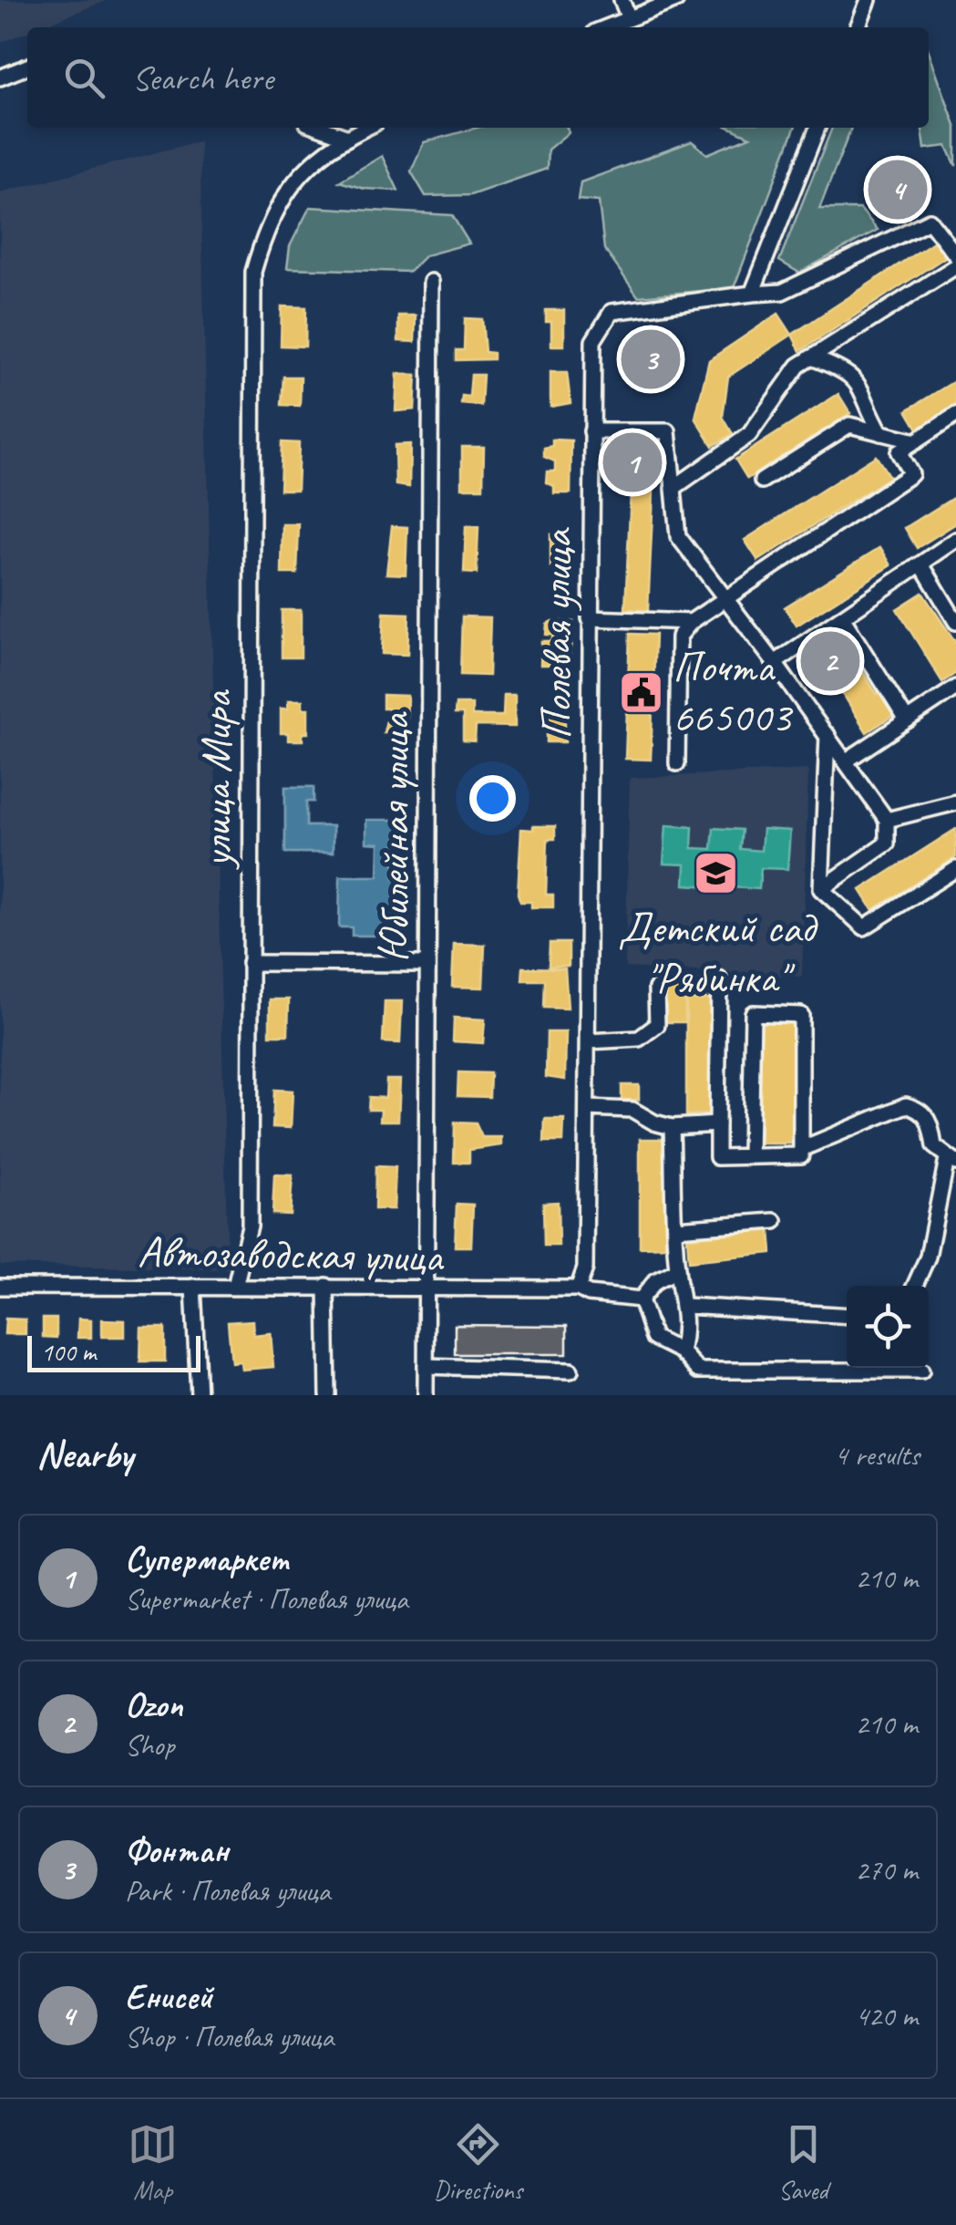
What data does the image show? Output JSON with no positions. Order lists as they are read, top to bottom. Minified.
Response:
{"streets":{"street":["Полевая улица","улица Мира","Юбилейная улица","Автозаводская улица"]},"crossings":[["Полевая улица","Автозаводская улица"],["улица Мира","Автозаводская улица"],["Юбилейная улица","Автозаводская улица"]],"places":{"public building":["Почта 665003"],"school or university":["Детский сад \"Рябинка\""]},"scale_bar":"100 m","page":{"search":"Search here","pins":["4","3","1","2"],"scale":"100 m","heading":["Nearby","4 results"],"list":[{"mark":"1","name":"Супермаркет","note":"Supermarket · Полевая улица","value":"210 m"},{"mark":"2","name":"Ozon","note":"Shop","value":"210 m"},{"mark":"3","name":"Фонтан","note":"Park · Полевая улица","value":"270 m"},{"mark":"4","name":"Енисей","note":"Shop · Полевая улица","value":"420 m"}],"nav":["Map","Directions","Saved"]}}
